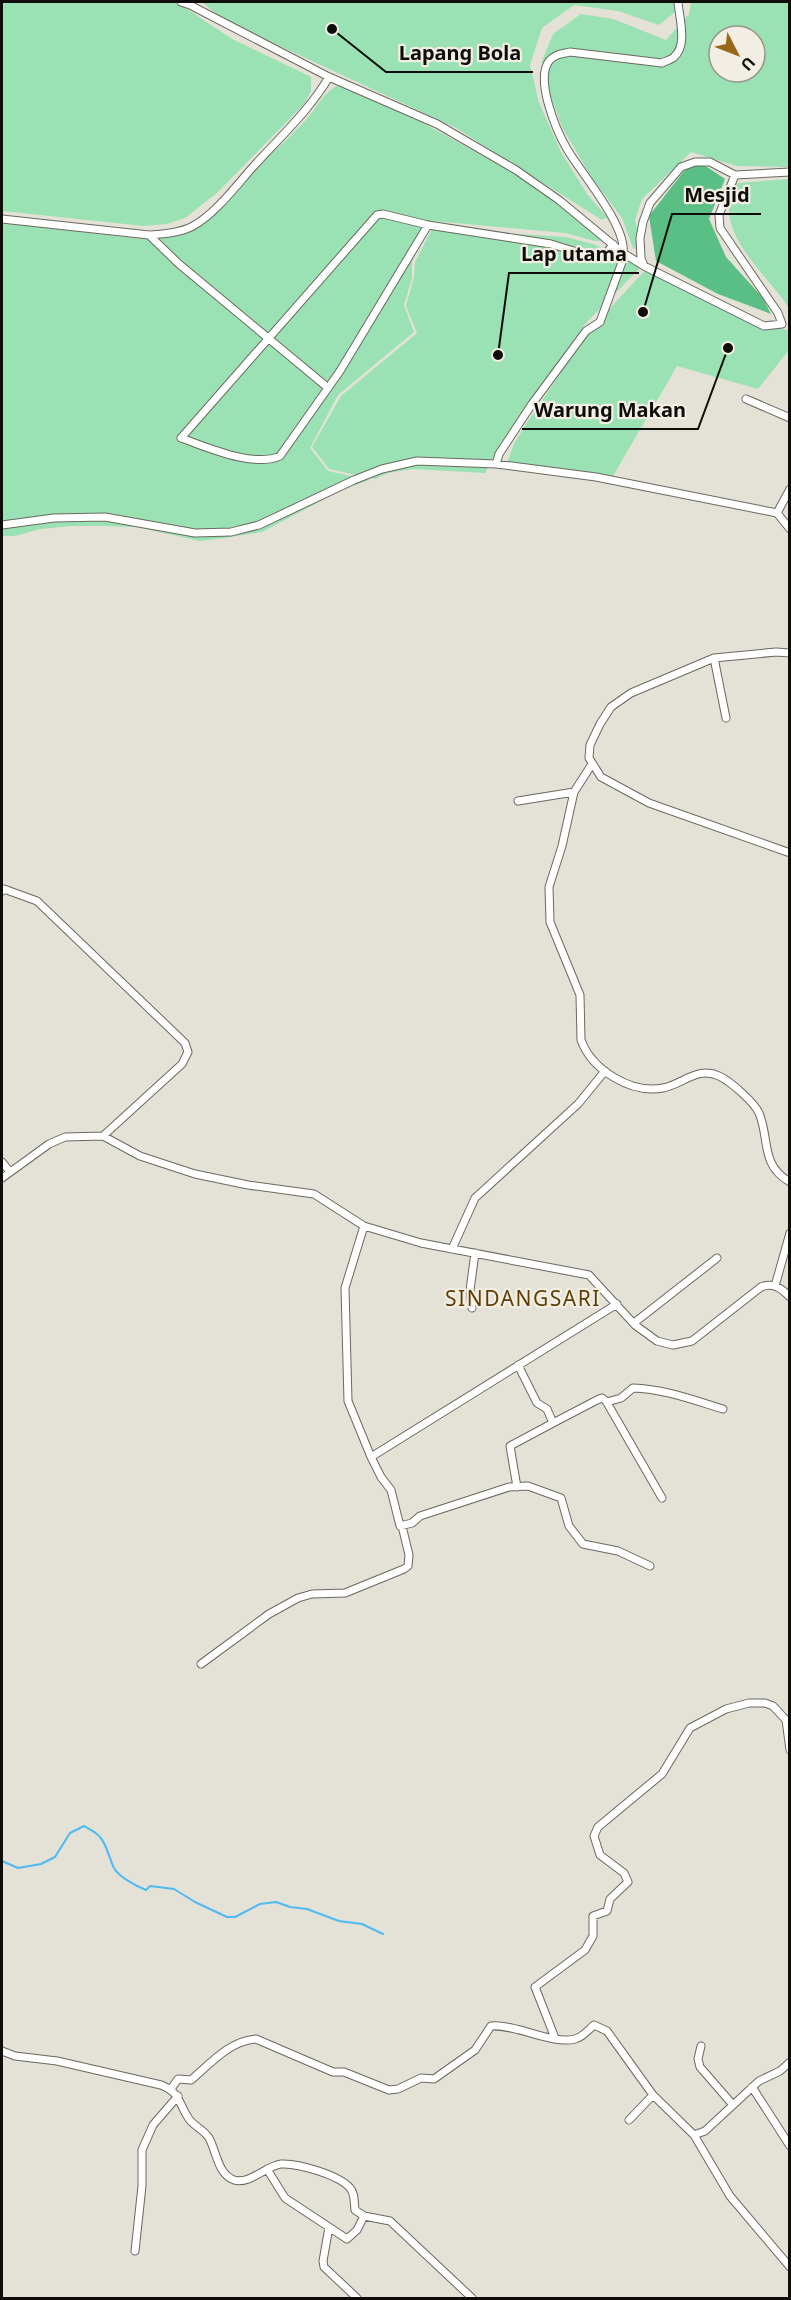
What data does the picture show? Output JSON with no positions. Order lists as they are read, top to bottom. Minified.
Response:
{"districts":["SINDANGSARI"],"places":["Lapang Bola","Mesjid","Warung Makan","Lap utama"],"north":"bottom right"}
